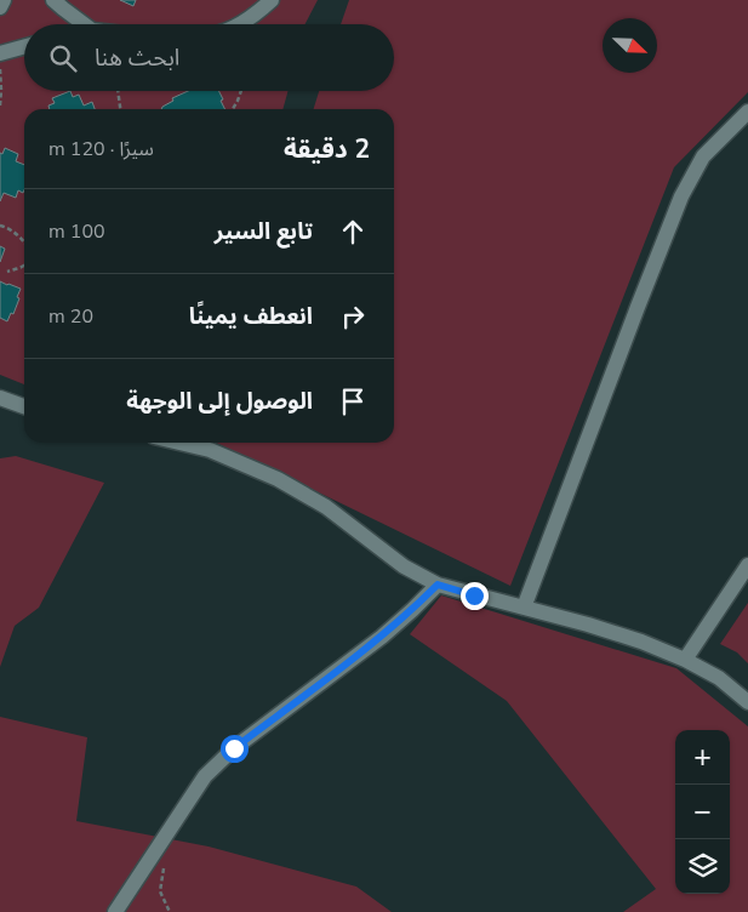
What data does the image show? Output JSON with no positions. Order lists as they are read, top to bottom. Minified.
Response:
{"north":"bottom right","page":{"search":"ابحث هنا","heading":["2 دقيقة","سيرًا · 120 m"],"list":[["تابع السير","100 m"],["انعطف يمينًا","20 m"],"الوصول إلى الوجهة"],"map_buttons":["+","−"]}}
